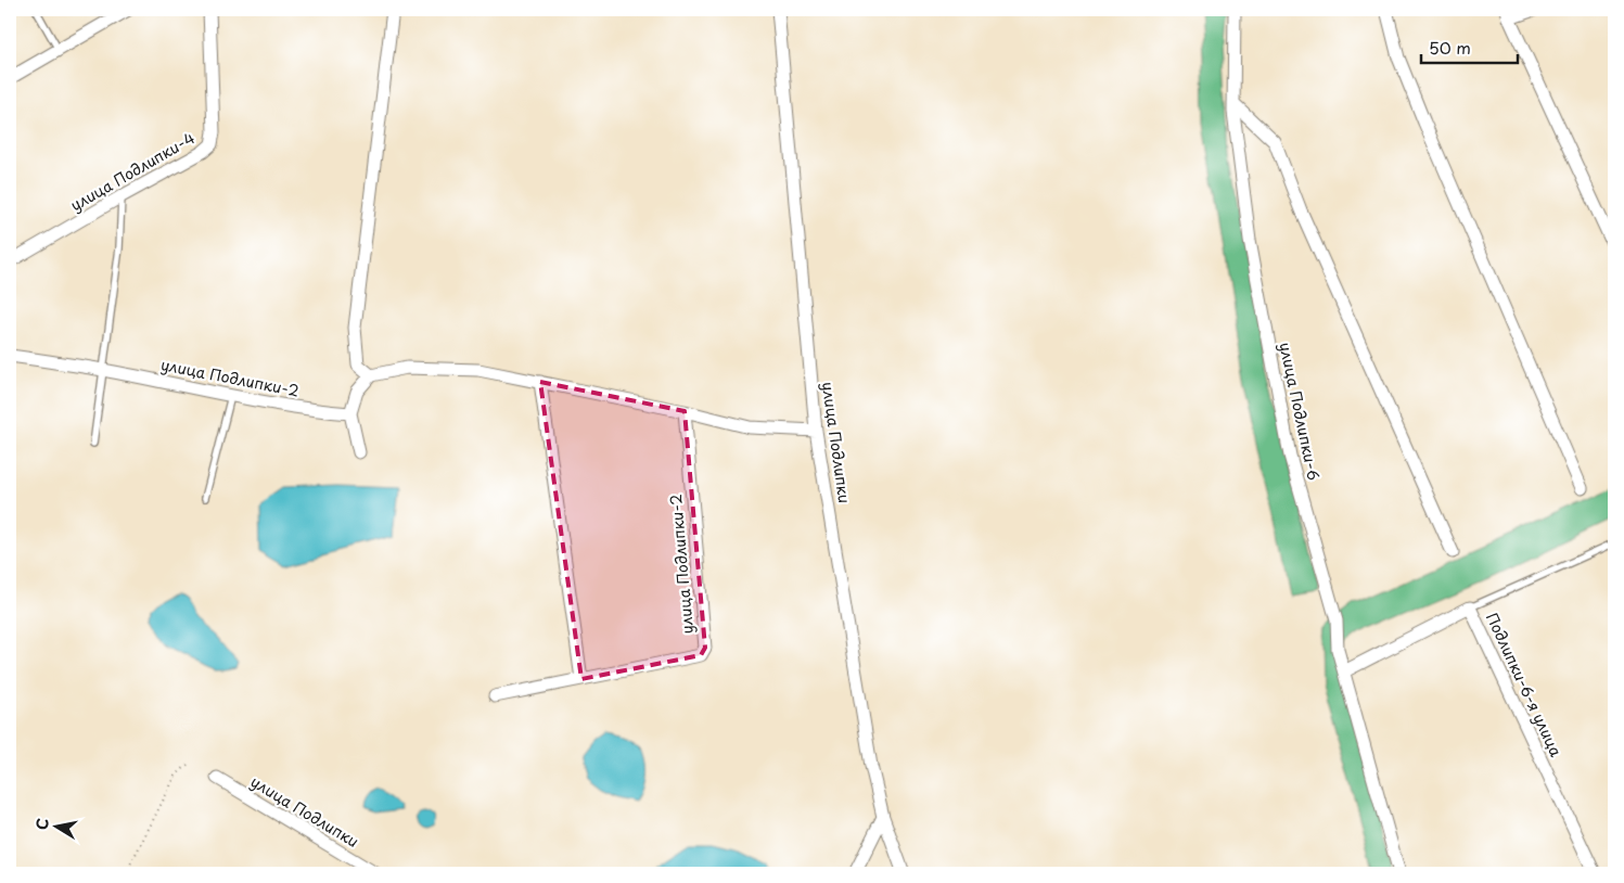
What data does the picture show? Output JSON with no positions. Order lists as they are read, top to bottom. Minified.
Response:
{"streets":{"street":["улица Подлипки-4","улица Подлипки-2","улица Подлипки-6","улица Подлипки","Подлипки-6-я улица"]},"crossings":[["улица Подлипки-6","Подлипки-6-я улица"]],"scale_bar":"50 m","north":"left"}
